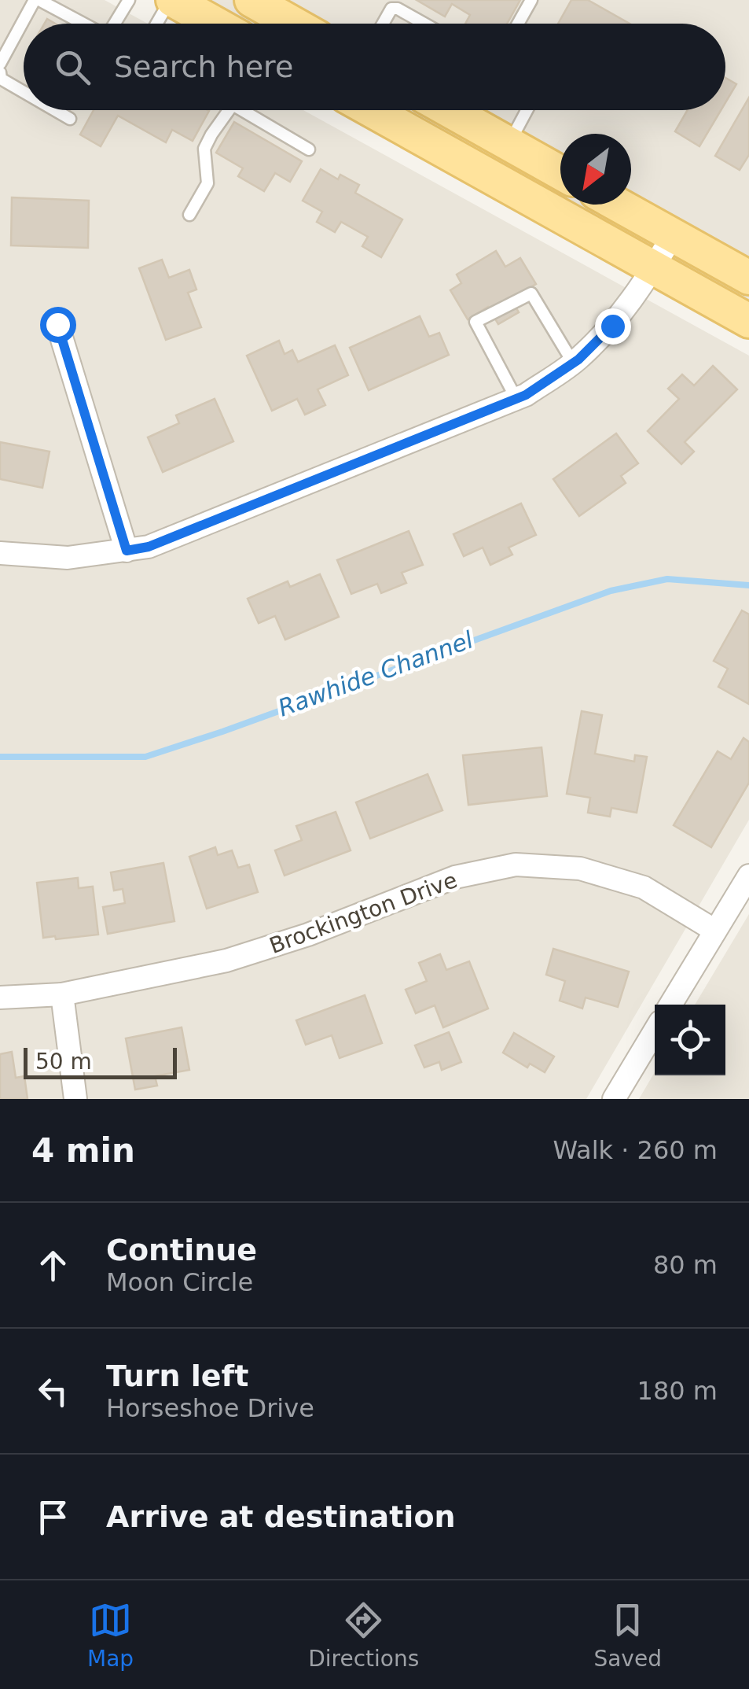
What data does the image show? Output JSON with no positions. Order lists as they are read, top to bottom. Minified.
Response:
{"streets":{"street":["Brockington Drive"]},"water":["Rawhide Channel"],"scale_bar":"50 m","north":"bottom left","page":{"search":"Search here","scale":"50 m","heading":["4 min","Walk · 260 m"],"list":[["Continue","Moon Circle","80 m"],["Turn left","Horseshoe Drive","180 m"],"Arrive at destination"],"nav":["Map","Directions","Saved"]}}
